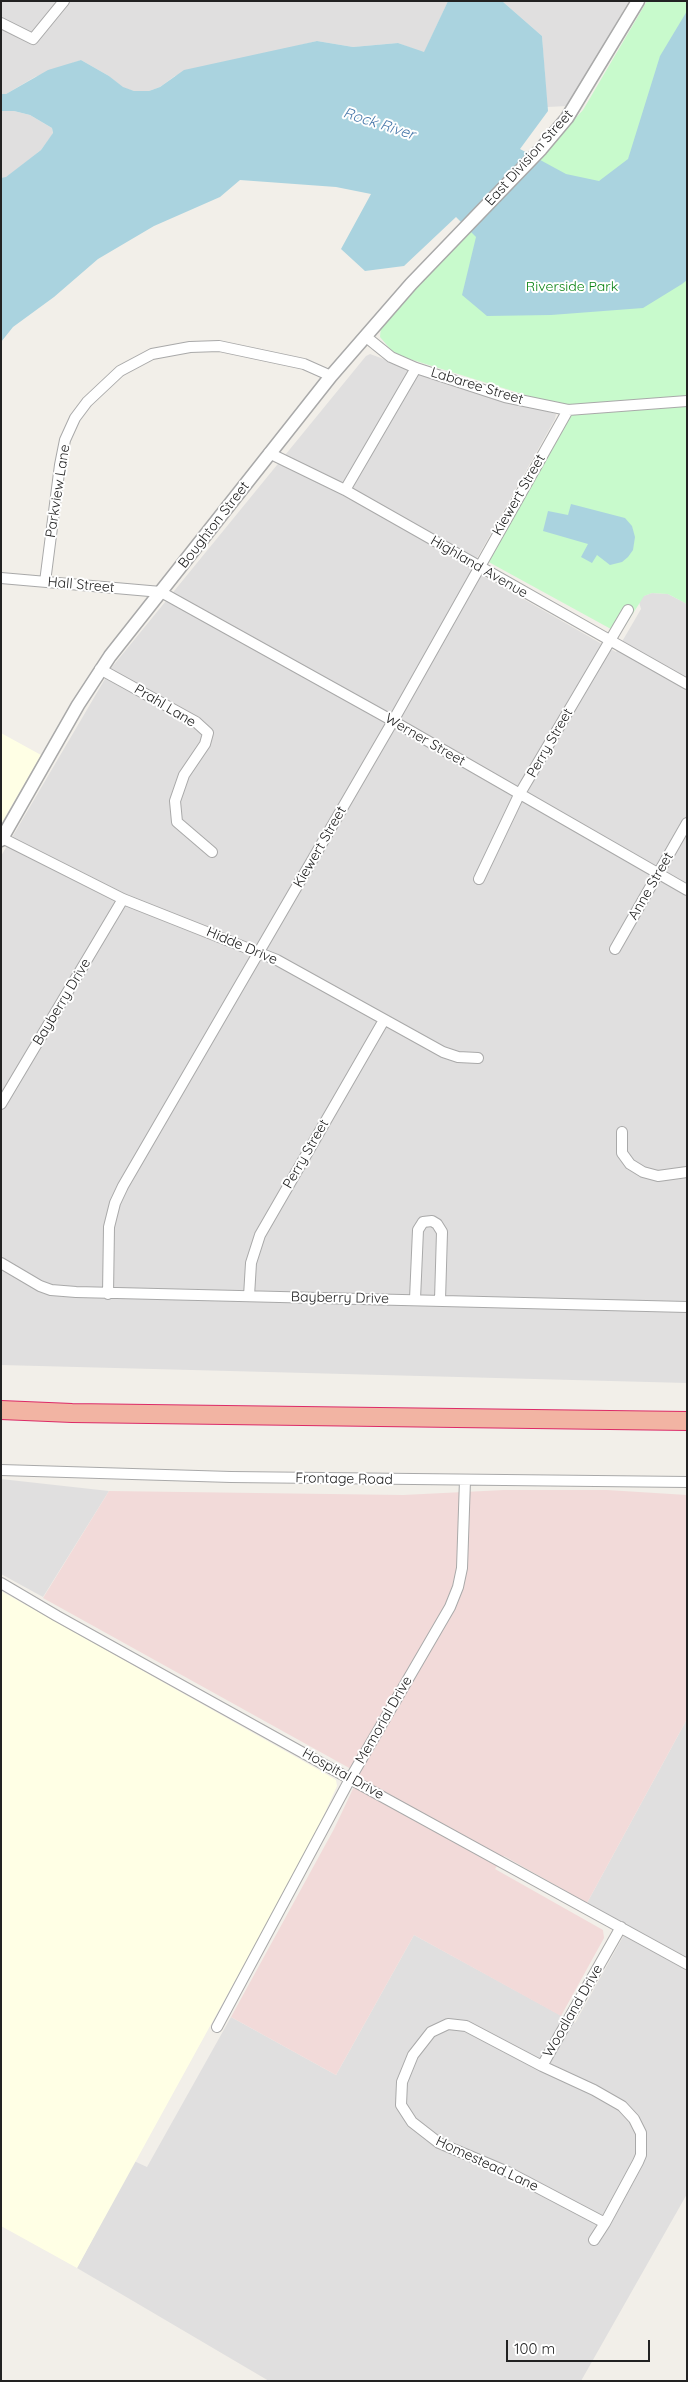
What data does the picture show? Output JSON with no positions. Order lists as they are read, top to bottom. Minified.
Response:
{"streets":{"street":["East Division Street","Labaree Street","Parkview Lane","Kiewert Street","Boughton Street","Highland Avenue","Hall Street","Prahl Lane","Werner Street","Perry Street","Anne Street","Hidde Drive","Bayberry Drive","Frontage Road","Memorial Drive","Hospital Drive","Woodland Drive","Homestead Lane"]},"crossings":[["East Division Street","Boughton Street"],["Labaree Street","Kiewert Street"],["Labaree Street","Boughton Street"],["Parkview Lane","Boughton Street"],["Parkview Lane","Hall Street"],["Kiewert Street","Highland Avenue"],["Kiewert Street","Werner Street"],["Kiewert Street","Hidde Drive"],["Kiewert Street","Bayberry Drive"],["Boughton Street","Highland Avenue"],["Boughton Street","Hall Street"],["Boughton Street","Prahl Lane"],["Boughton Street","Werner Street"],["Boughton Street","Hidde Drive"],["Highland Avenue","Perry Street"],["Hall Street","Werner Street"],["Werner Street","Perry Street"],["Werner Street","Anne Street"],["Perry Street","Hidde Drive"],["Perry Street","Bayberry Drive"],["Hidde Drive","Bayberry Drive"],["Frontage Road","Memorial Drive"],["Memorial Drive","Hospital Drive"],["Hospital Drive","Woodland Drive"],["Woodland Drive","Homestead Lane"]],"water":["Rock River"],"parks":["Riverside Park"],"scale_bar":"100 m"}
